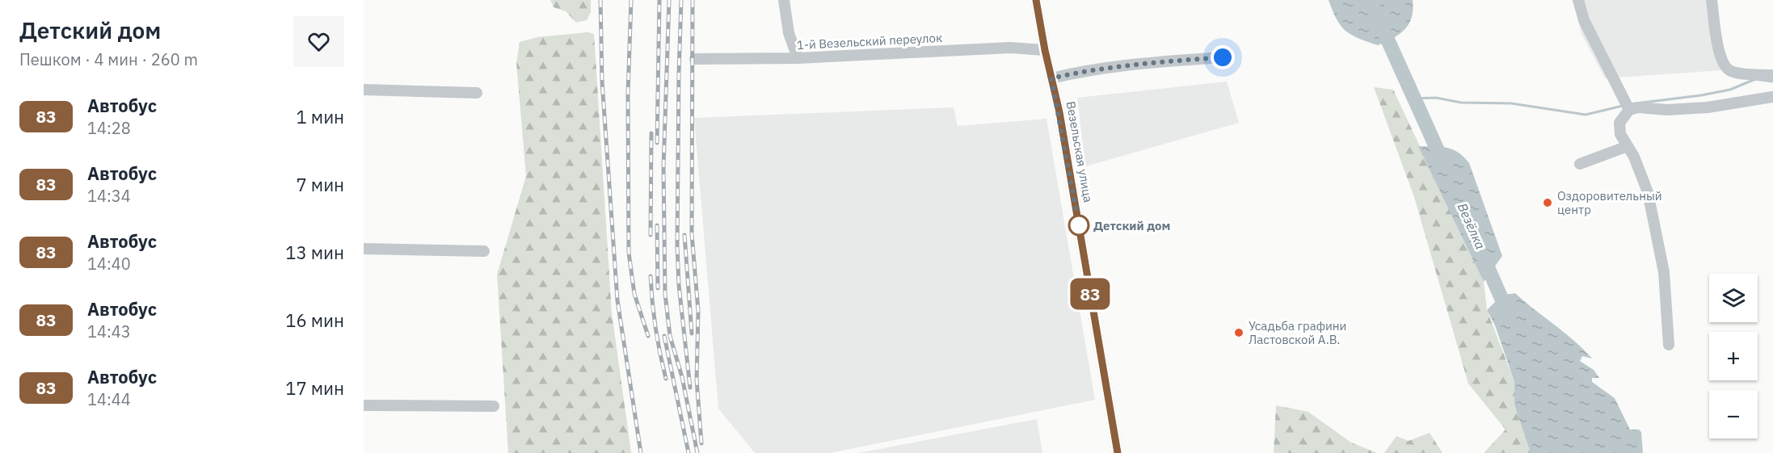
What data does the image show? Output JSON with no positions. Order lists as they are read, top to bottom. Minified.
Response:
{"streets":{"street":["1-й Везельский переулок","Везельская улица"]},"crossings":[["1-й Везельский переулок","Везельская улица"]],"water":["Везёлка"],"places":["Оздоровительный центр","Детский дом","Усадьба графини Ластовской А.В."],"lines":["bus line 83"],"page":{"heading":["Детский дом","Пешком · 4 мин · 260 m"],"on_map":"83","list":[{"mark":"83","name":"Автобус","note":"14:28","value":"1 мин"},{"mark":"83","name":"Автобус","note":"14:34","value":"7 мин"},{"mark":"83","name":"Автобус","note":"14:40","value":"13 мин"},{"mark":"83","name":"Автобус","note":"14:43","value":"16 мин"},{"mark":"83","name":"Автобус","note":"14:44","value":"17 мин"}],"map_buttons":["+","−"]}}
